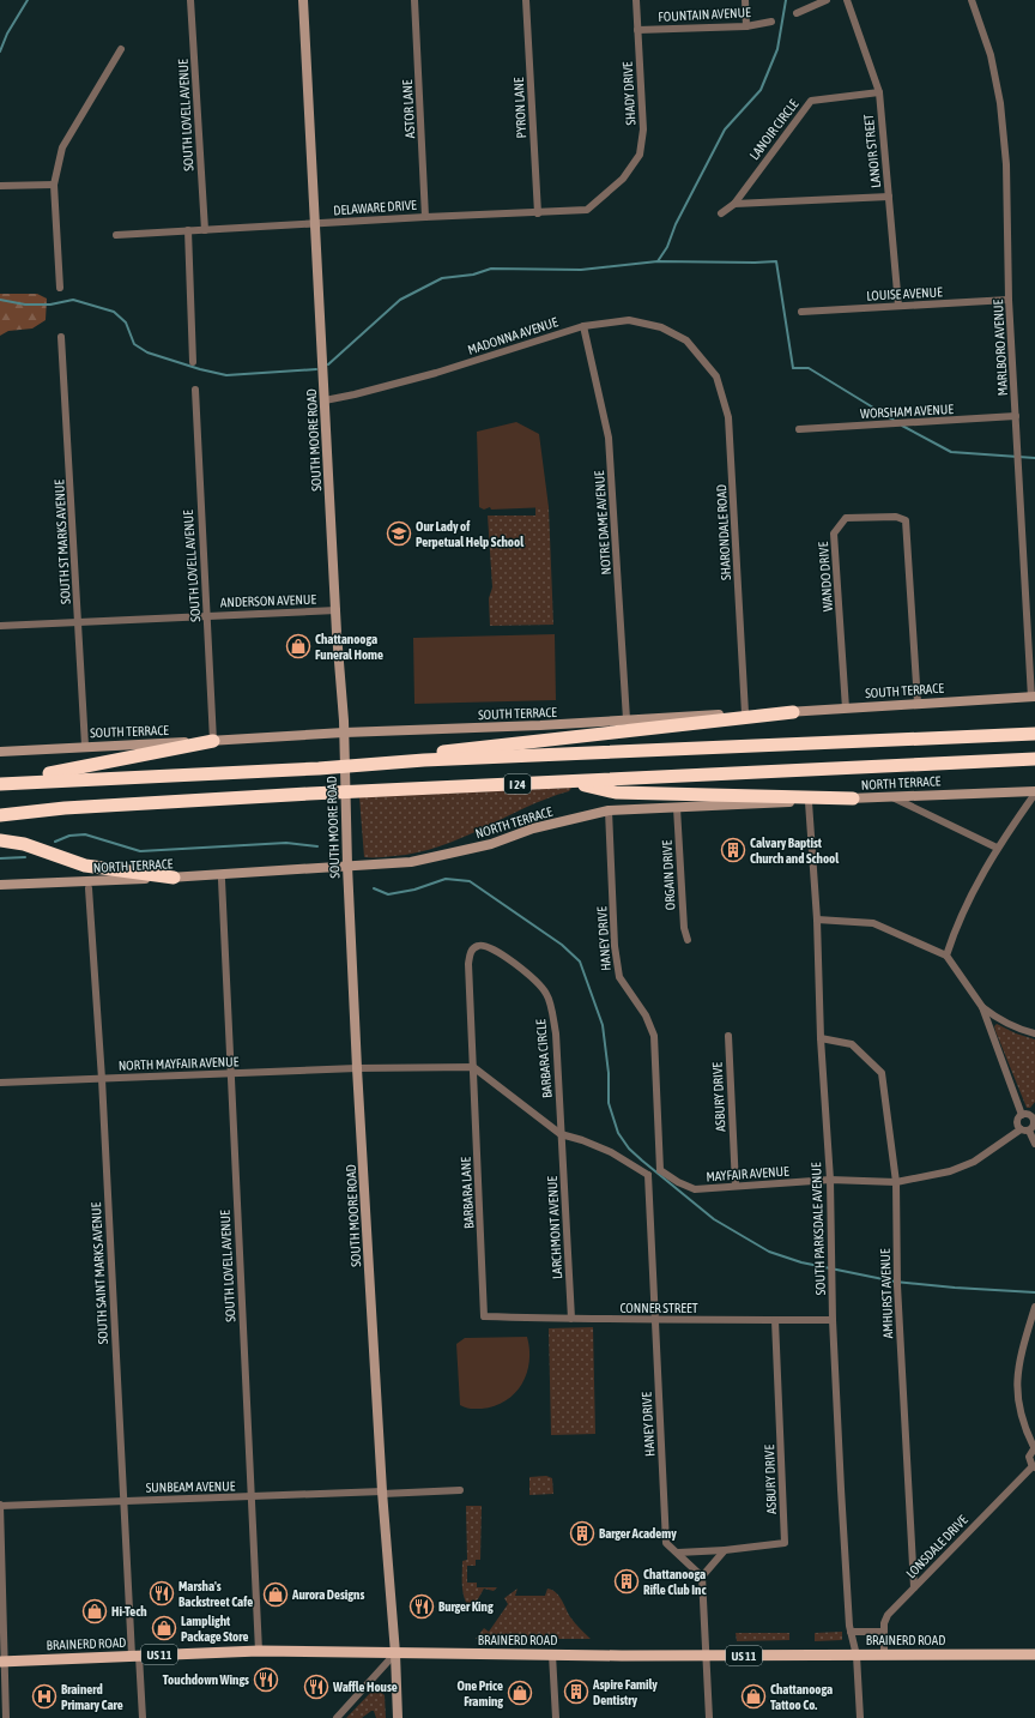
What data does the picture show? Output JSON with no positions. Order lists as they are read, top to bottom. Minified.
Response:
{"streets":{"highway":["I 24"],"main road":["BRAINERD ROAD","US 11"],"street":["FOUNTAIN AVENUE","SHADY DRIVE","PYRON LANE","ASTOR LANE","SOUTH LOVELL AVENUE","LANOIR CIRCLE","LANOIR STREET","DELAWARE DRIVE","LOUISE AVENUE","MADONNA AVENUE","MARLBORO AVENUE","WORSHAM AVENUE","SOUTH MOORE ROAD","NOTRE DAME AVENUE","SHARONDALE ROAD","SOUTH ST MARKS AVENUE","WANDO DRIVE","ANDERSON AVENUE","SOUTH TERRACE","NORTH TERRACE","ORGAIN DRIVE","HANEY DRIVE","BARBARA CIRCLE","NORTH MAYFAIR AVENUE","ASBURY DRIVE","MAYFAIR AVENUE","BARBARA LANE","LARCHMONT AVENUE","SOUTH PARKSDALE AVENUE","SOUTH SAINT MARKS AVENUE","AMHURST AVENUE","CONNER STREET","SUNBEAM AVENUE","LONSDALE DRIVE"]},"crossings":[["FOUNTAIN AVENUE","SHADY DRIVE"],["SHADY DRIVE","DELAWARE DRIVE"],["PYRON LANE","DELAWARE DRIVE"],["ASTOR LANE","DELAWARE DRIVE"],["SOUTH LOVELL AVENUE","DELAWARE DRIVE"],["SOUTH LOVELL AVENUE","ANDERSON AVENUE"],["SOUTH LOVELL AVENUE","SOUTH TERRACE"],["SOUTH LOVELL AVENUE","NORTH MAYFAIR AVENUE"],["SOUTH LOVELL AVENUE","SUNBEAM AVENUE"],["SOUTH LOVELL AVENUE","BRAINERD ROAD"],["LANOIR CIRCLE","LANOIR STREET"],["LANOIR STREET","LOUISE AVENUE"],["DELAWARE DRIVE","SOUTH MOORE ROAD"],["LOUISE AVENUE","MARLBORO AVENUE"],["MADONNA AVENUE","SOUTH MOORE ROAD"],["MADONNA AVENUE","NOTRE DAME AVENUE"],["MADONNA AVENUE","SHARONDALE ROAD"],["MARLBORO AVENUE","WORSHAM AVENUE"],["MARLBORO AVENUE","SOUTH TERRACE"],["SOUTH MOORE ROAD","ANDERSON AVENUE"],["SOUTH MOORE ROAD","SOUTH TERRACE"],["SOUTH MOORE ROAD","NORTH TERRACE"],["SOUTH MOORE ROAD","NORTH MAYFAIR AVENUE"],["SOUTH MOORE ROAD","SUNBEAM AVENUE"],["SOUTH MOORE ROAD","BRAINERD ROAD"],["NOTRE DAME AVENUE","SOUTH TERRACE"],["SHARONDALE ROAD","SOUTH TERRACE"],["SOUTH ST MARKS AVENUE","ANDERSON AVENUE"],["SOUTH ST MARKS AVENUE","SOUTH TERRACE"],["WANDO DRIVE","SOUTH TERRACE"],["NORTH TERRACE","ORGAIN DRIVE"],["NORTH TERRACE","HANEY DRIVE"],["NORTH TERRACE","SOUTH PARKSDALE AVENUE"],["HANEY DRIVE","MAYFAIR AVENUE"],["HANEY DRIVE","CONNER STREET"],["BARBARA CIRCLE","BARBARA LANE"],["BARBARA CIRCLE","LARCHMONT AVENUE"],["NORTH MAYFAIR AVENUE","SOUTH SAINT MARKS AVENUE"],["ASBURY DRIVE","MAYFAIR AVENUE"],["ASBURY DRIVE","CONNER STREET"],["MAYFAIR AVENUE","SOUTH PARKSDALE AVENUE"],["MAYFAIR AVENUE","AMHURST AVENUE"],["BARBARA LANE","CONNER STREET"],["LARCHMONT AVENUE","CONNER STREET"],["SOUTH PARKSDALE AVENUE","AMHURST AVENUE"],["SOUTH PARKSDALE AVENUE","CONNER STREET"],["SOUTH PARKSDALE AVENUE","BRAINERD ROAD"],["SOUTH SAINT MARKS AVENUE","SUNBEAM AVENUE"],["SOUTH SAINT MARKS AVENUE","BRAINERD ROAD"],["AMHURST AVENUE","LONSDALE DRIVE"],["LONSDALE DRIVE","BRAINERD ROAD"]],"places":{"school or university":["Our Lady of Perpetual Help School"],"shop":["Chattanooga Funeral Home","Aurora Designs","Hi-Tech","Lamplight Package Store","One Price Framing","Chattanooga Tattoo Co."],"building":["Calvary Baptist Church and School","Barger Academy","Chattanooga Rifle Club Inc","Aspire Family Dentistry"],"restaurant":["Marsha's Backstreet Cafe","Burger King","Touchdown Wings","Waffle House"],"hospital":["Brainerd Primary Care"]}}
